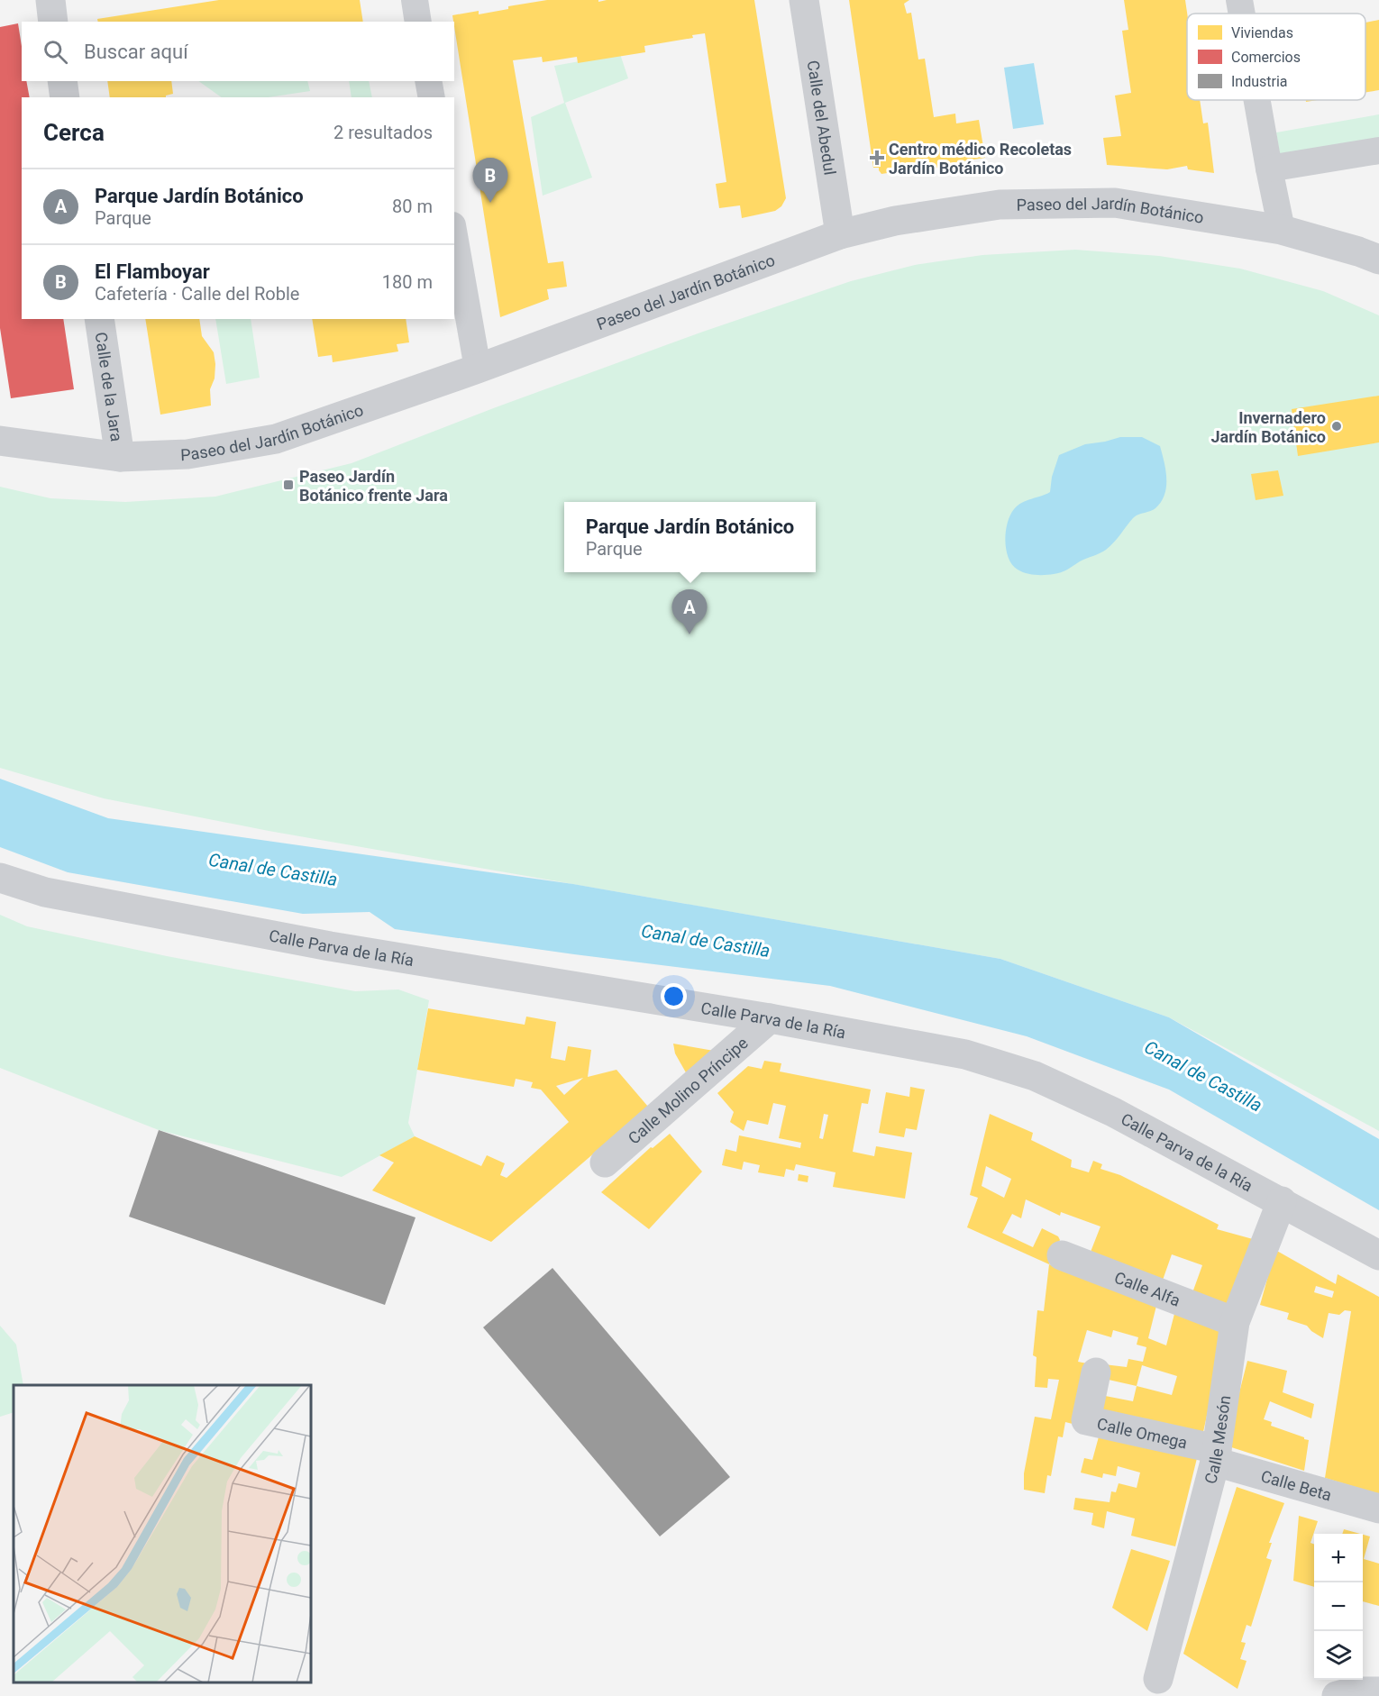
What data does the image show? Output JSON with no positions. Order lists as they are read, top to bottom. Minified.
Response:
{"streets":{"street":["Calle del Abedul","Paseo del Jardín Botánico","Calle de la Jara","Calle Parva de la Ría","Calle Molino Príncipe","Calle Alfa","Calle Omega","Calle Mesón","Calle Beta"]},"crossings":[["Calle del Abedul","Paseo del Jardín Botánico"],["Paseo del Jardín Botánico","Calle de la Jara"],["Calle Parva de la Ría","Calle Molino Príncipe"],["Calle Parva de la Ría","Calle Mesón"],["Calle Alfa","Calle Mesón"],["Calle Omega","Calle Mesón"],["Calle Omega","Calle Beta"],["Calle Mesón","Calle Beta"]],"water":["Canal de Castilla"],"places":{"health":["Centro médico Recoletas Jardín Botánico"],"other":["Invernadero Jardín Botánico"],"transit":["Paseo Jardín Botánico frente Jara"]},"legend":["Viviendas","Comercios","Industria"],"page":{"search":"Buscar aquí","heading":["Cerca","2 resultados"],"pins":["B","A"],"list":[{"mark":"A","name":"Parque Jardín Botánico","note":"Parque","value":"80 m"},{"mark":"B","name":"El Flamboyar","note":"Cafetería · Calle del Roble","value":"180 m"}],"popup":["Parque Jardín Botánico","Parque"],"map_buttons":["+","−"]}}
